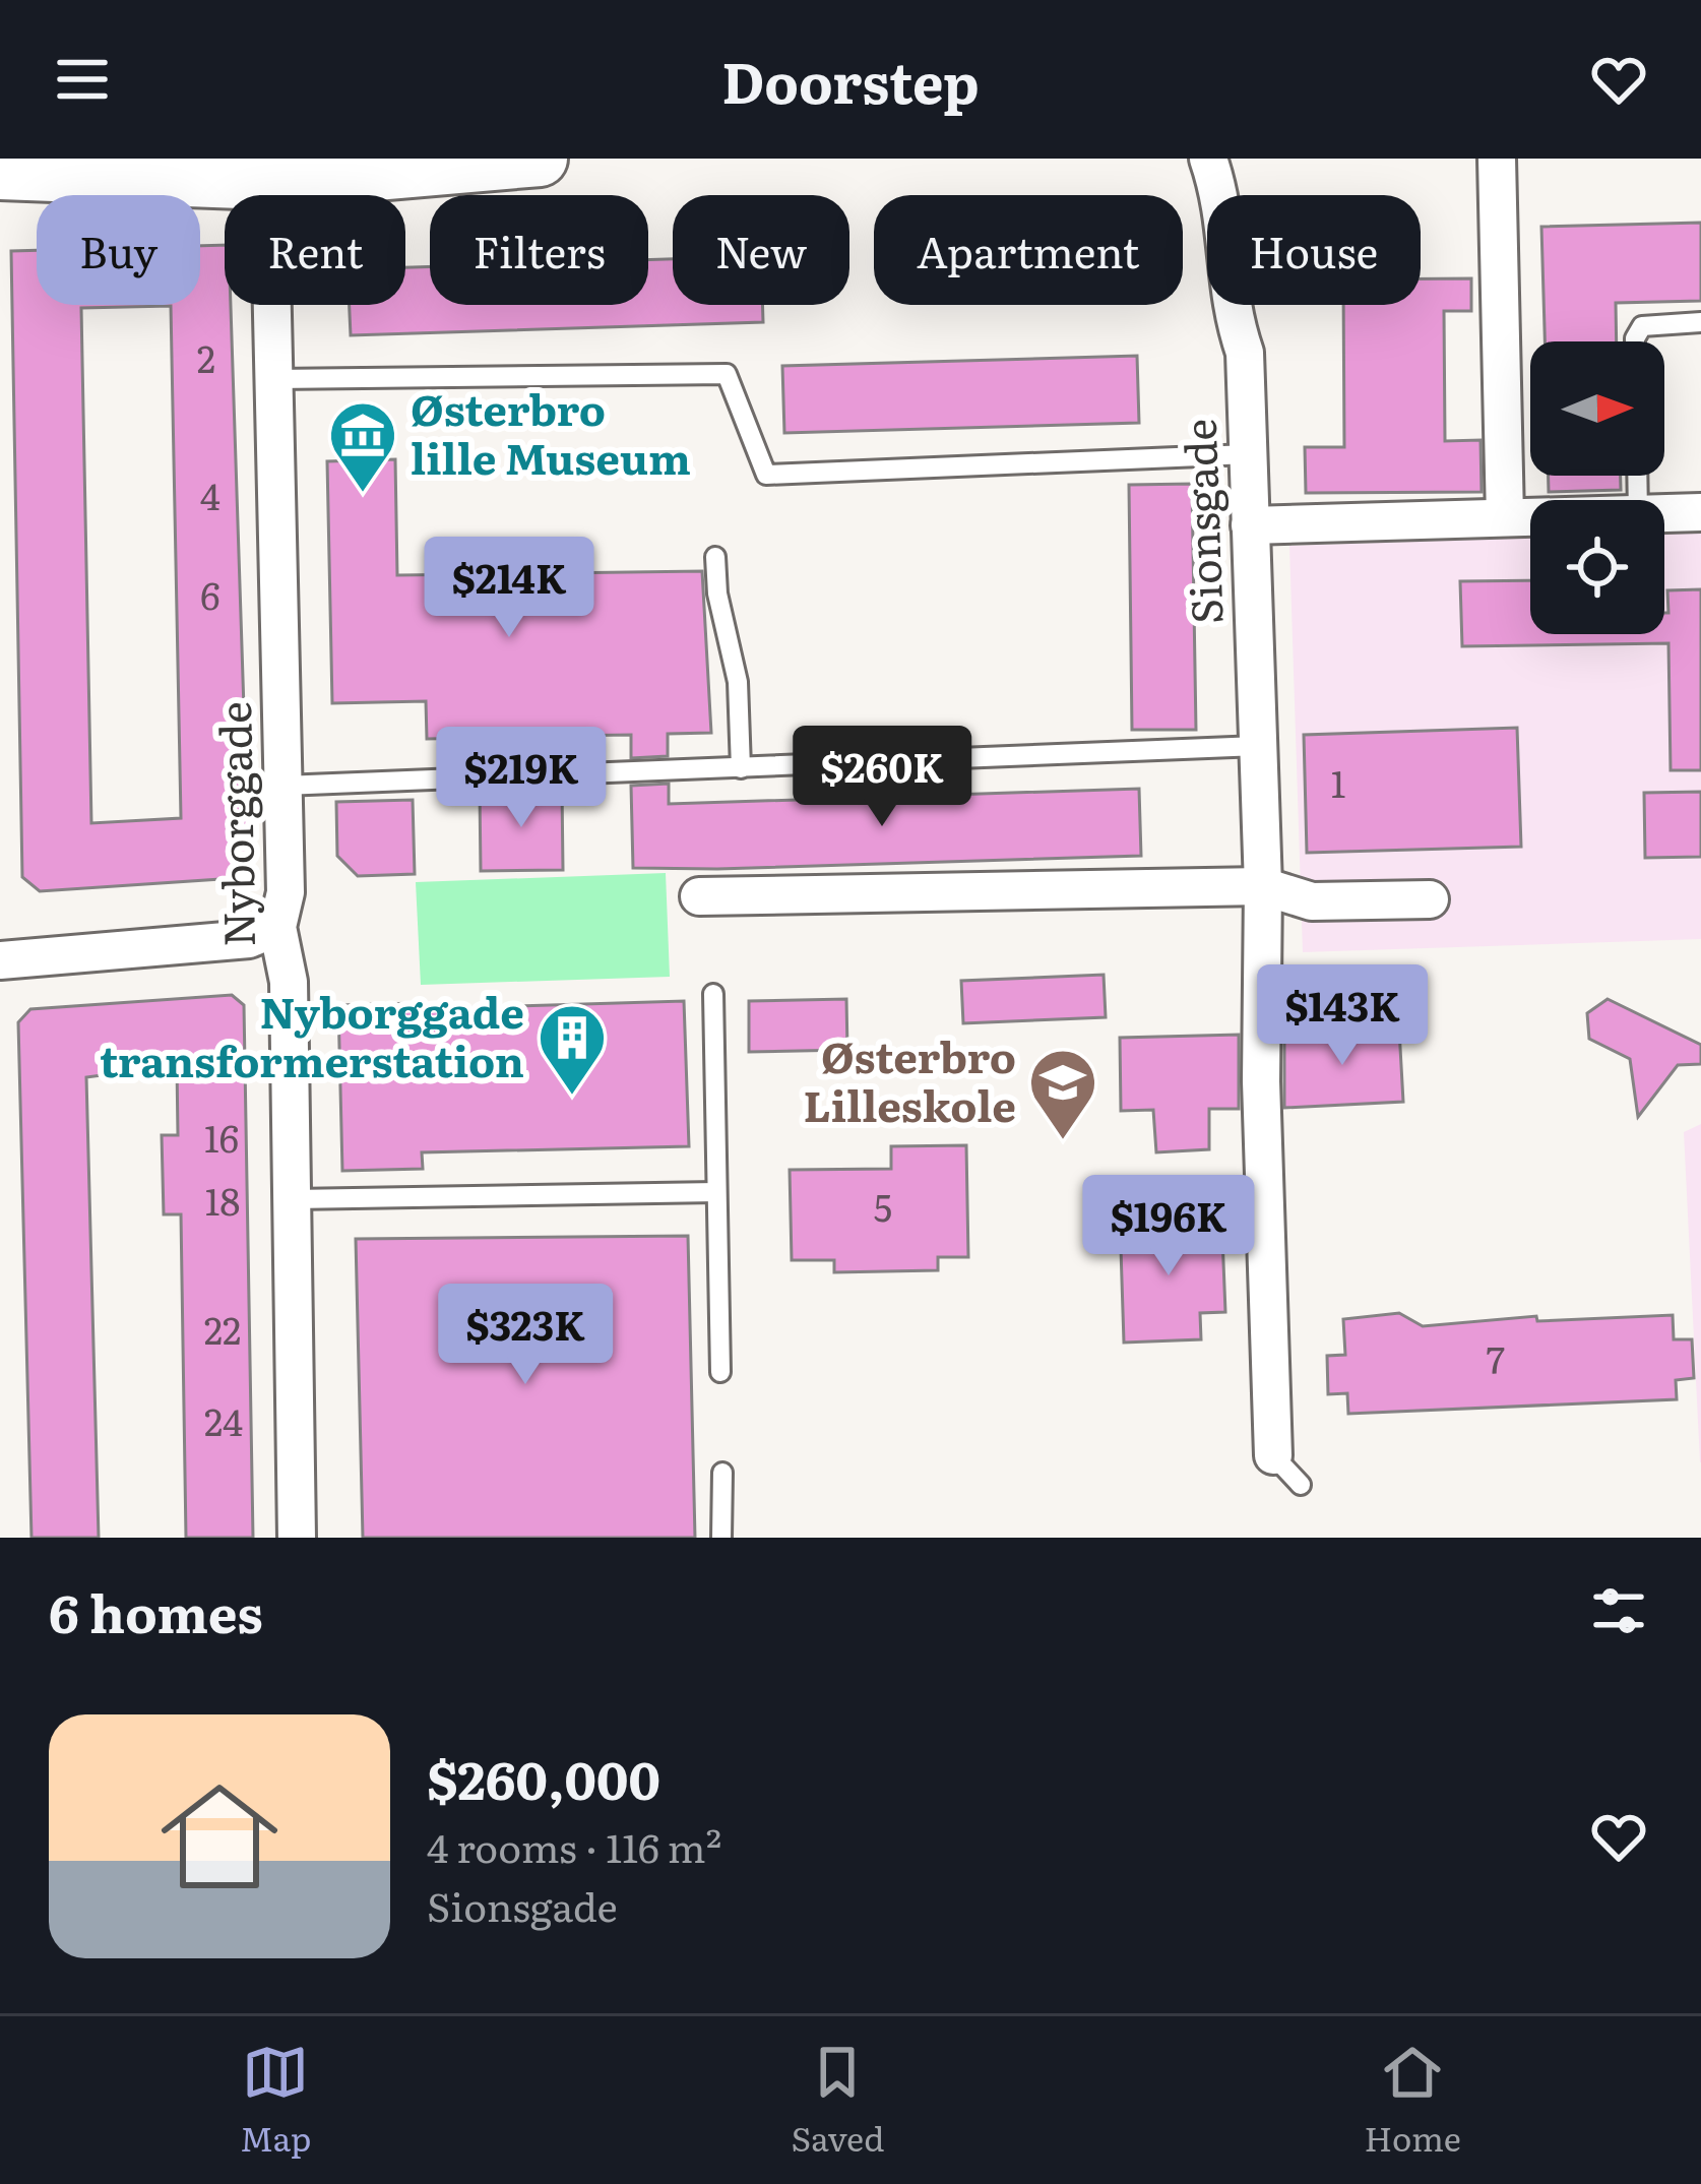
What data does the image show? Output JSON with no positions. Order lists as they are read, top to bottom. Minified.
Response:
{"streets":{"street":["Sionsgade","Nyborggade"]},"places":{"museum":["Østerbro lille Museum"],"building":["Nyborggade transformerstation"],"school or university":["Østerbro Lilleskole"]},"house_numbers":["2","4","6","1","16","18","5","22","7","24"],"north":"right","page":{"header":"Doorstep","chip":["Buy","Rent","Filters","New","Apartment","House"],"price":["$214K","$260K","$219K","$143K","$196K","$323K"],"heading":"6 homes","list":[{"name":"$260,000","note":"4 rooms · 116 m² · Sionsgade"}],"tabs":["Map","Saved","Home"]}}
